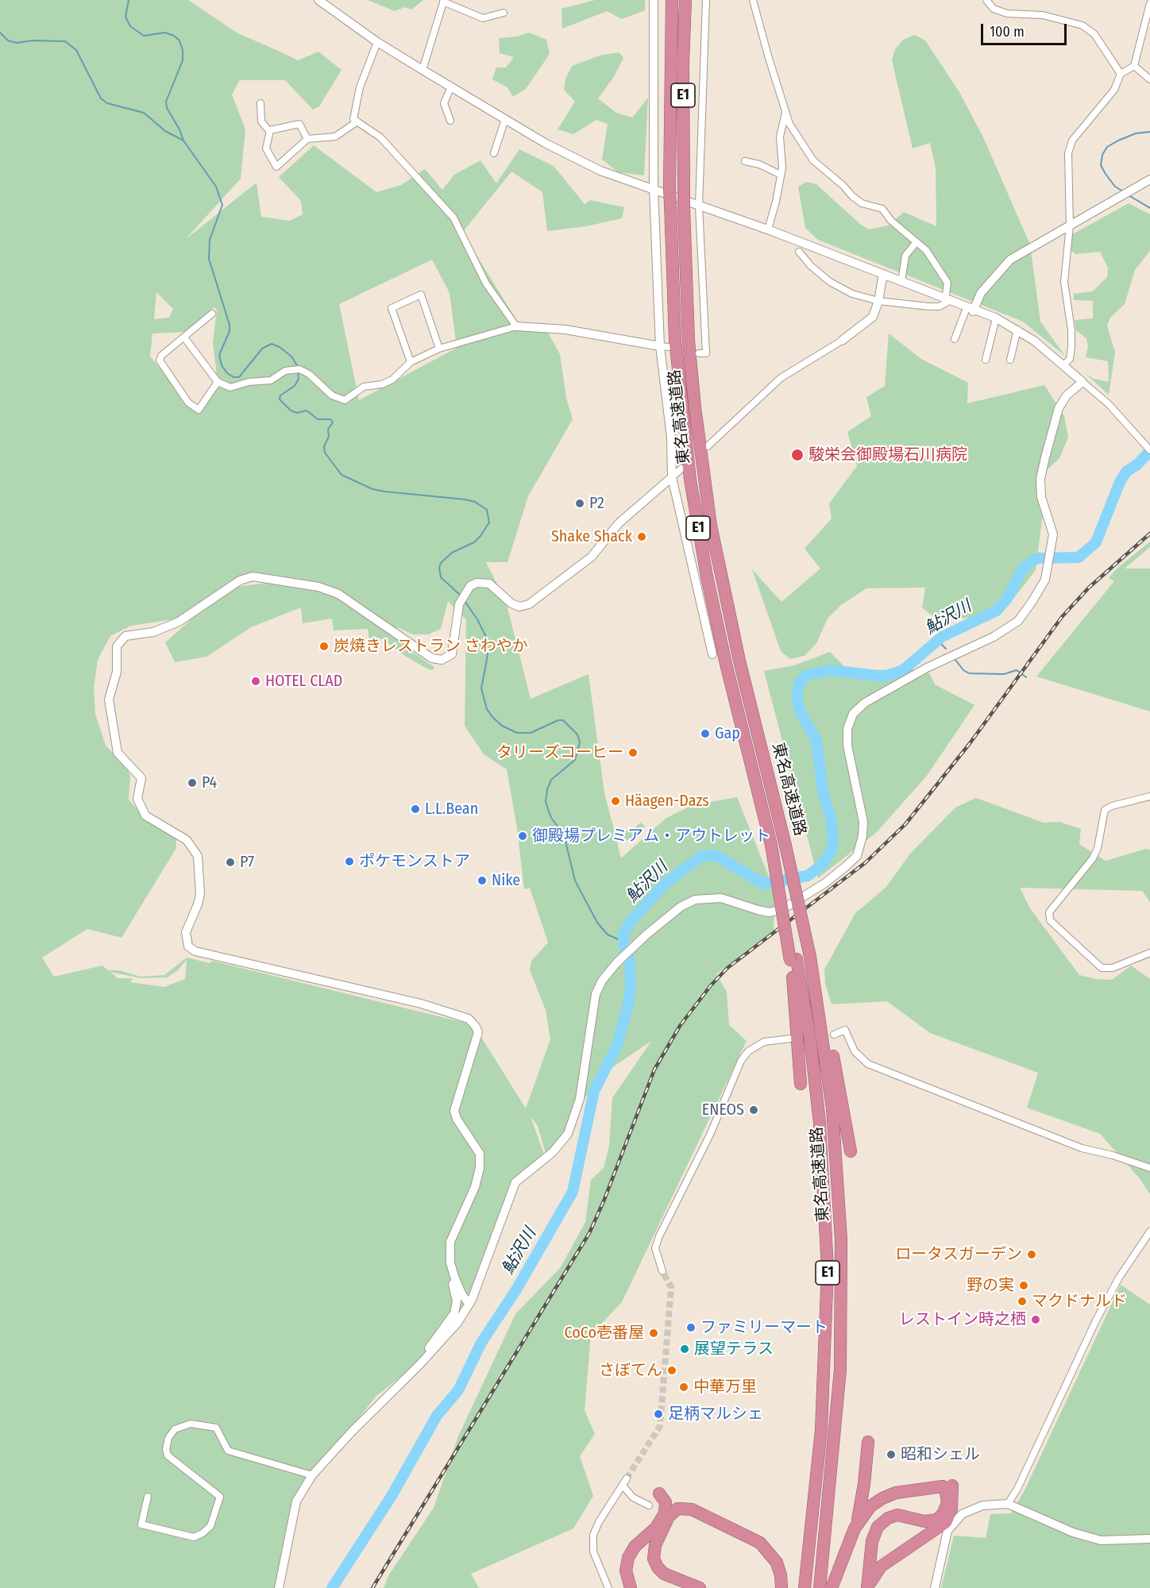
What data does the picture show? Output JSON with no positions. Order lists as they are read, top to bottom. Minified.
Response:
{"streets":{"highway":["E1","東名高速道路"]},"water":["鮎沢川"],"places":["駿栄会御殿場石川病院","P2","Shake Shack","炭焼きレストラン さわやか","HOTEL CLAD","Gap","タリーズコーヒー","P4","Häagen-Dazs","L.L.Bean","御殿場プレミアム・アウトレット","ポケモンストア","P7","Nike","ENEOS","ロータスガーデン","野の実","マクドナルド","レストイン時之栖","ファミリーマート","CoCo壱番屋","展望テラス","さぼてん","中華万里","足柄マルシェ","昭和シェル"],"scale_bar":"100 m"}
